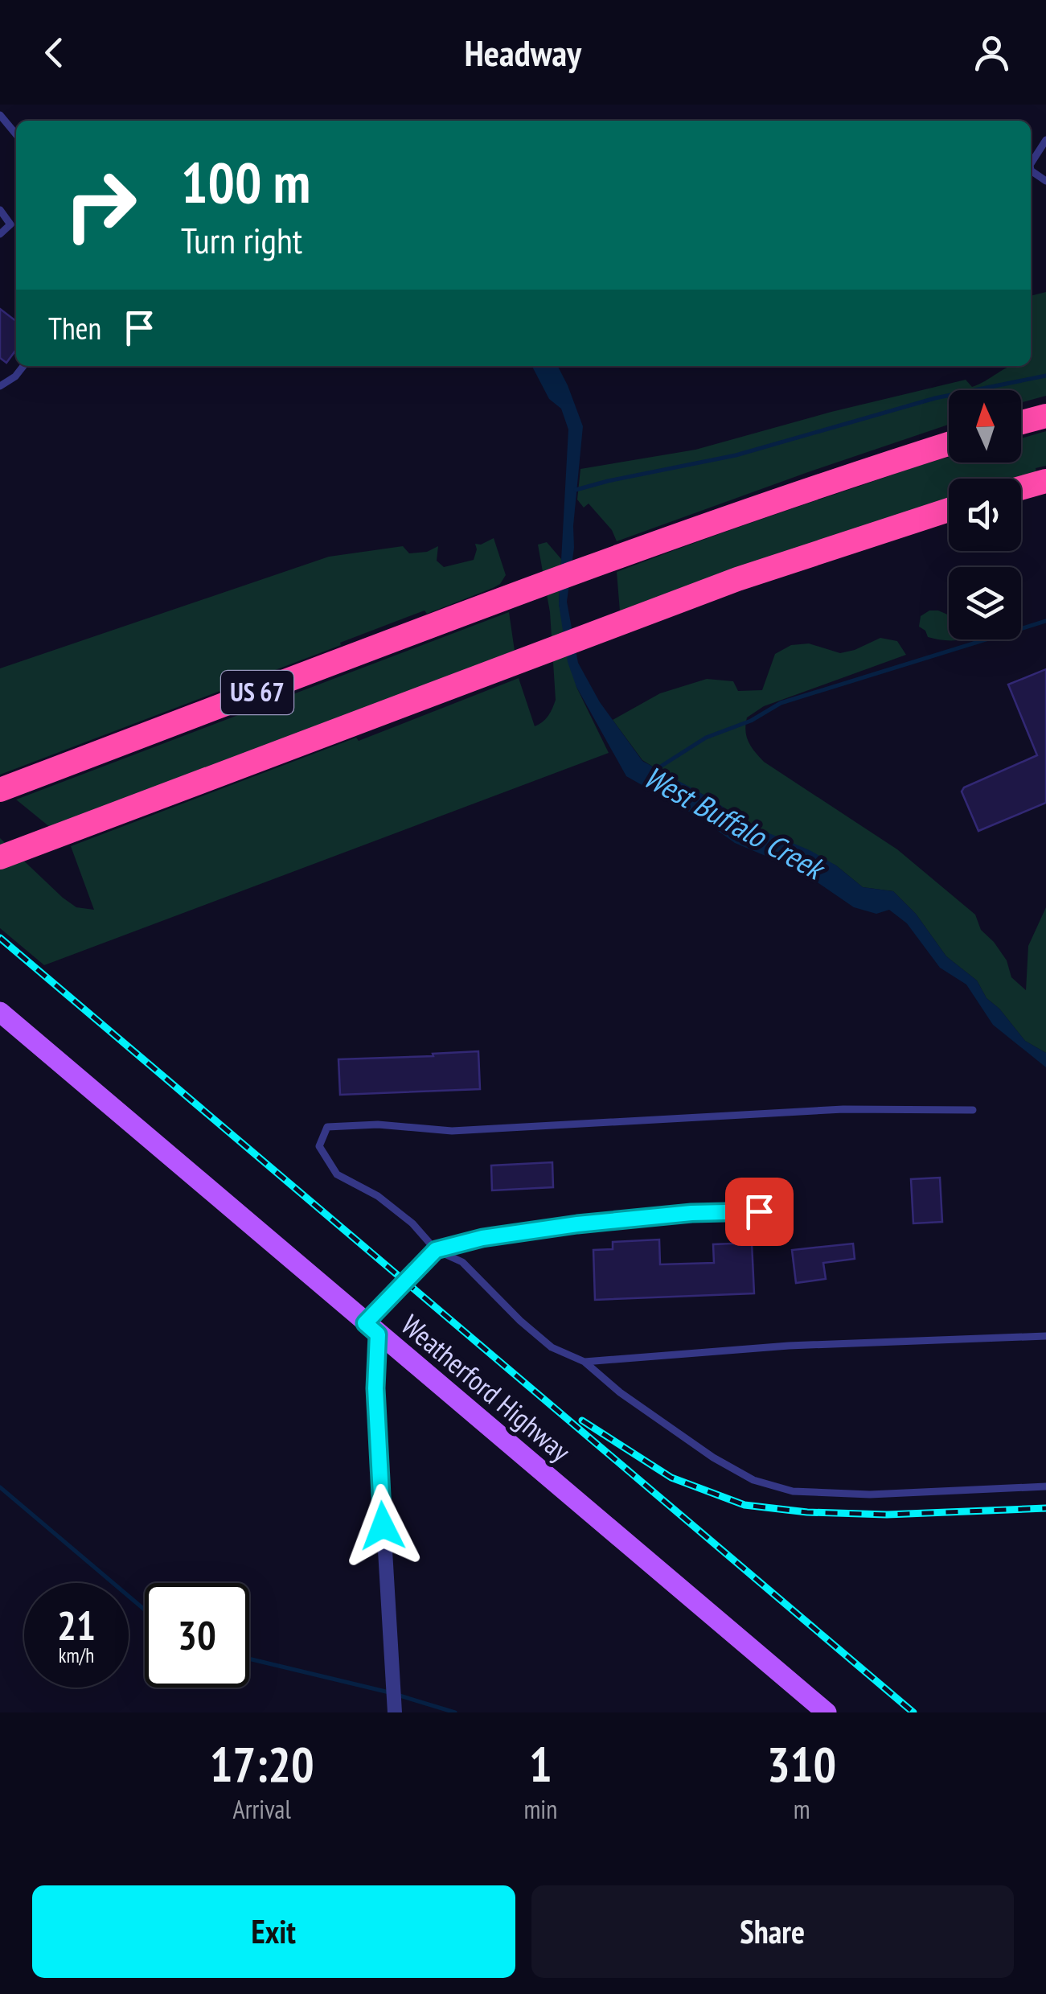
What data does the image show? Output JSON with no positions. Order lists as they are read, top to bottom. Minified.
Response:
{"streets":{"highway":["US 67"],"main road":["Weatherford Highway"]},"water":["West Buffalo Creek"],"north":"top","page":{"header":"Headway","turn":["100 m","Turn right"],"then":"Then","speed":"21 km/h","limit":"30","eta":["17:20","Arrival","1","min","310","m"],"buttons":["Exit","Share"]}}
